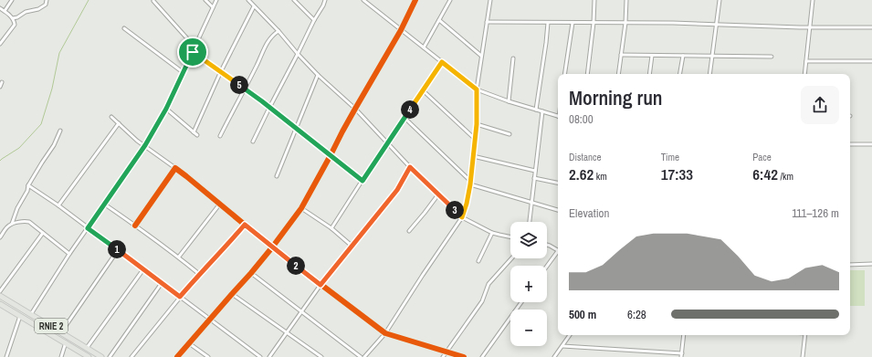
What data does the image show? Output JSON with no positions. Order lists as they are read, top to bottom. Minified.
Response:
{"streets":{"main road":["RNIE 2"]},"page":{"heading":["Morning run","08:00"],"pins":["5","4","3","1","2"],"stats":[["Distance","2.62 km"],["Time","17:33"],["Pace","6:42 /km"]],"chart":["Elevation","111–126 m"],"map_buttons":["+","−"],"list":[{"name":"500 m","note":"6:28"}]}}
